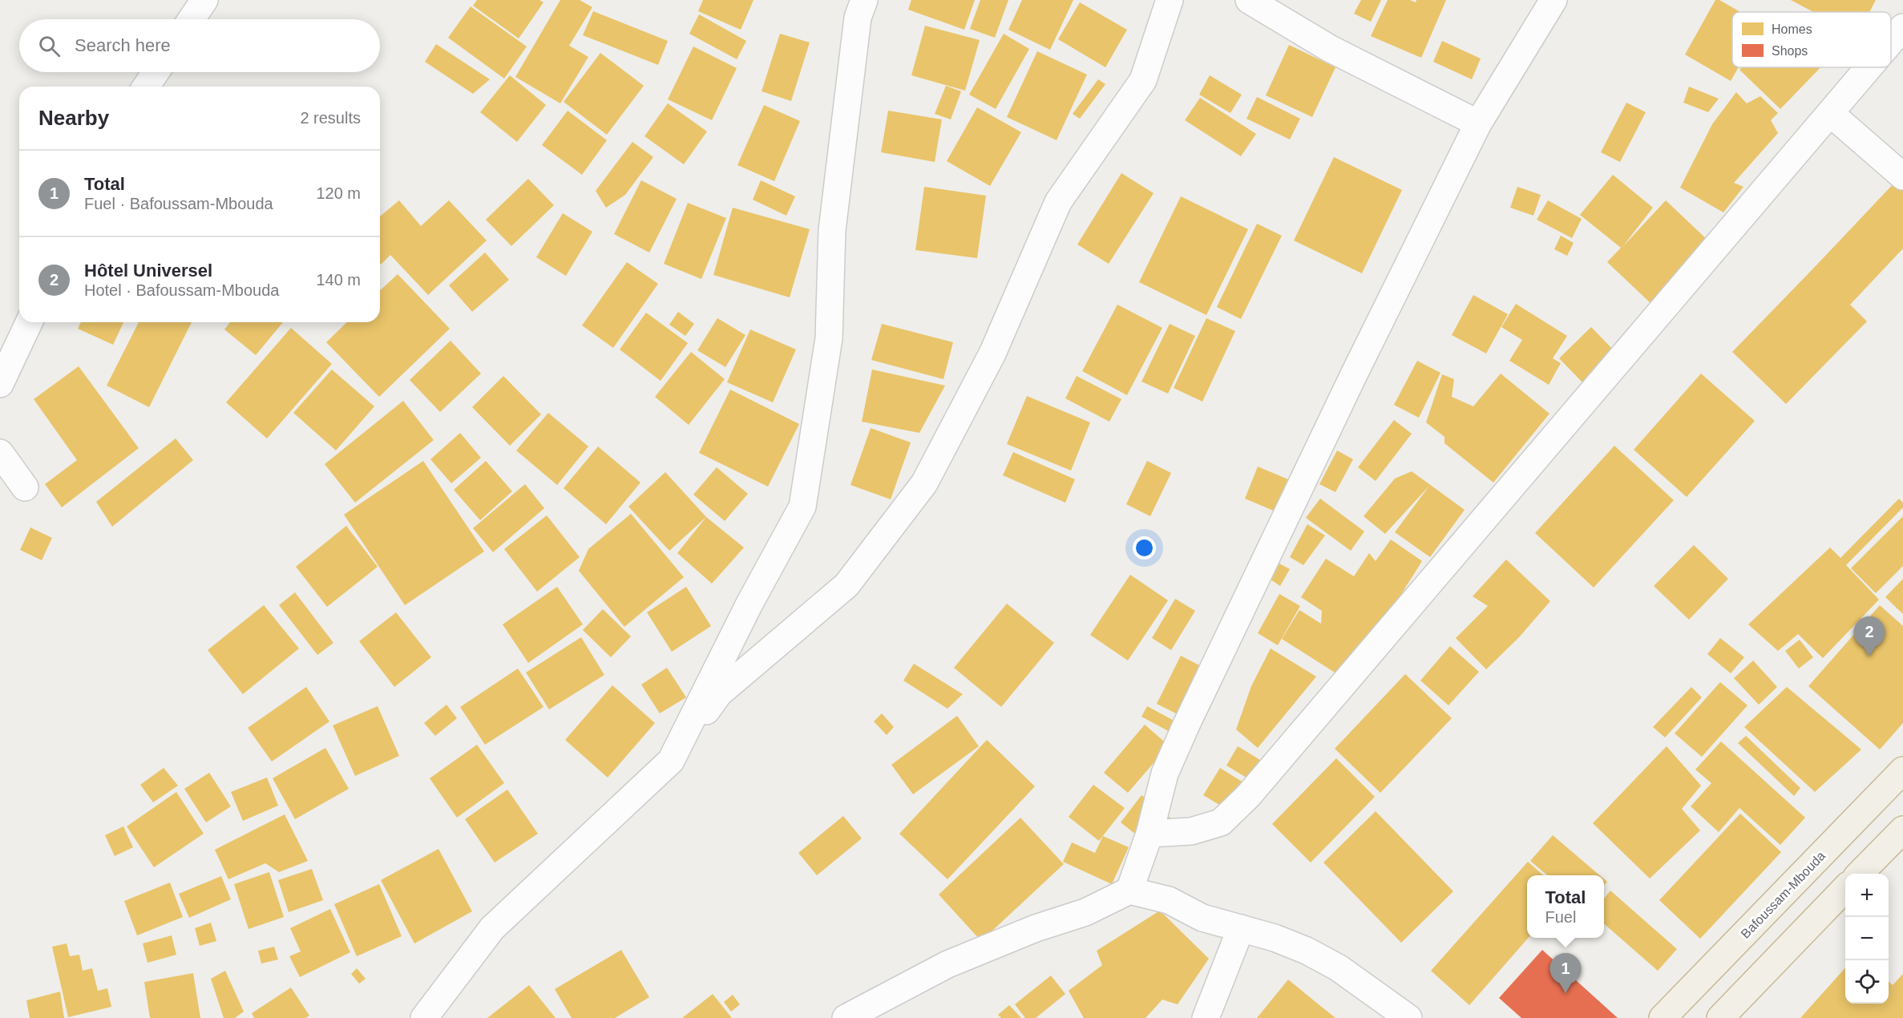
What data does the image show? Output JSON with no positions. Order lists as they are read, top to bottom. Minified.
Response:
{"streets":{"highway":["Bafoussam-Mbouda"]},"legend":["Homes","Shops"],"page":{"search":"Search here","heading":["Nearby","2 results"],"list":[{"mark":"1","name":"Total","note":"Fuel · Bafoussam-Mbouda","value":"120 m"},{"mark":"2","name":"Hôtel Universel","note":"Hotel · Bafoussam-Mbouda","value":"140 m"}],"pins":["2","1"],"map_buttons":["+","−"],"popup":["Total","Fuel"]}}
